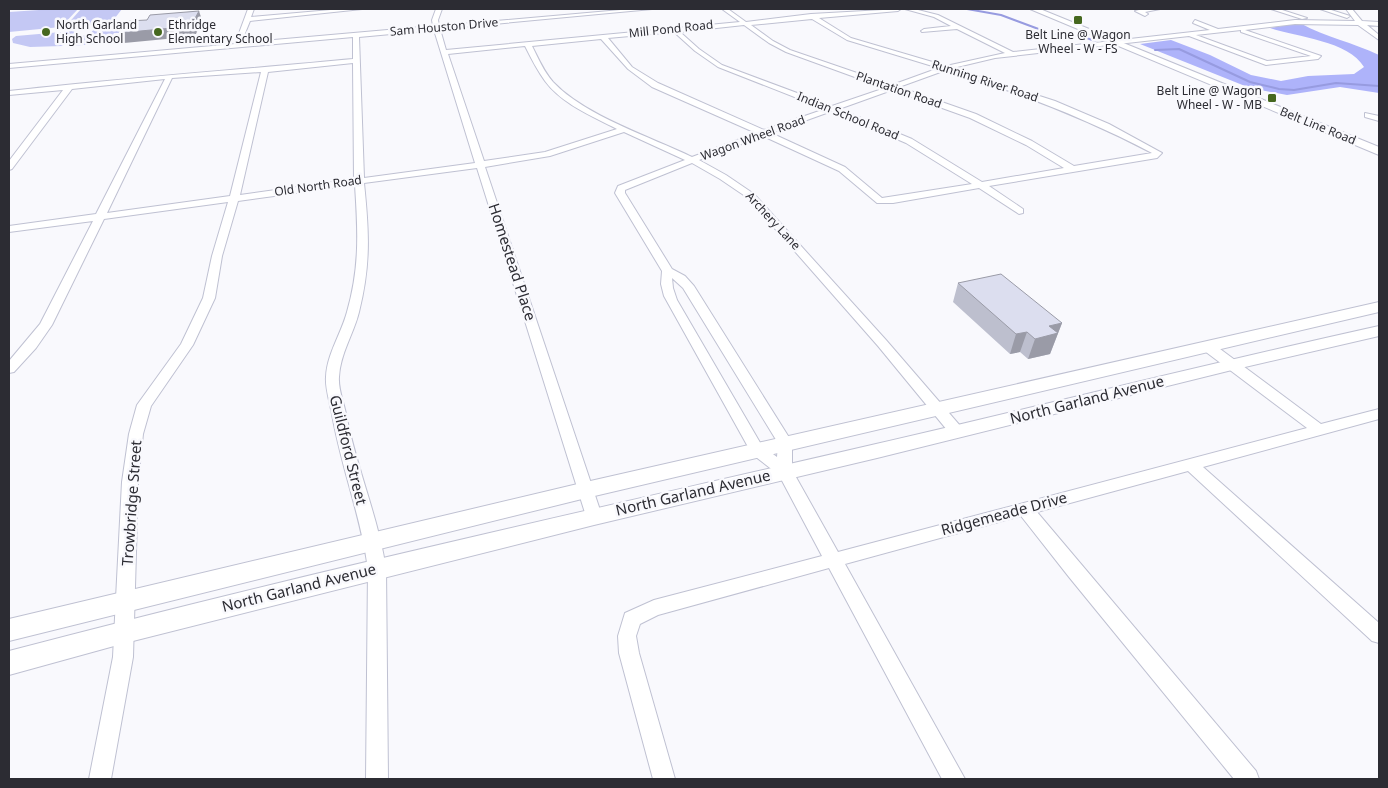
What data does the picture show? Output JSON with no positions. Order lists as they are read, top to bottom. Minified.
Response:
{"streets":{"main road":["Belt Line Road","North Garland Avenue"],"street":["Sam Houston Drive","Mill Pond Road","Running River Road","Plantation Road","Indian School Road","Wagon Wheel Road","Old North Road","Archery Lane","Homestead Place","Guildford Street","Trowbridge Street","Ridgemeade Drive"]},"crossings":[["Sam Houston Drive","Homestead Place"],["Sam Houston Drive","Guildford Street"],["Mill Pond Road","Running River Road"],["Mill Pond Road","Plantation Road"],["Mill Pond Road","Indian School Road"],["Mill Pond Road","Archery Lane"],["Mill Pond Road","Homestead Place"],["Running River Road","Plantation Road"],["Running River Road","Wagon Wheel Road"],["Plantation Road","Wagon Wheel Road"],["Indian School Road","Wagon Wheel Road"],["Belt Line Road","Wagon Wheel Road"],["Wagon Wheel Road","Archery Lane"],["Wagon Wheel Road","North Garland Avenue"],["Wagon Wheel Road","Ridgemeade Drive"],["Old North Road","Archery Lane"],["Old North Road","Homestead Place"],["Old North Road","Guildford Street"],["Old North Road","Trowbridge Street"],["Archery Lane","North Garland Avenue"],["Homestead Place","North Garland Avenue"],["North Garland Avenue","Guildford Street"],["North Garland Avenue","Trowbridge Street"]],"places":{"transit":["Belt Line @ Wagon Wheel - W - FS","Belt Line @ Wagon Wheel - W - MB"],"other":["North Garland High School","Ethridge Elementary School"]}}
